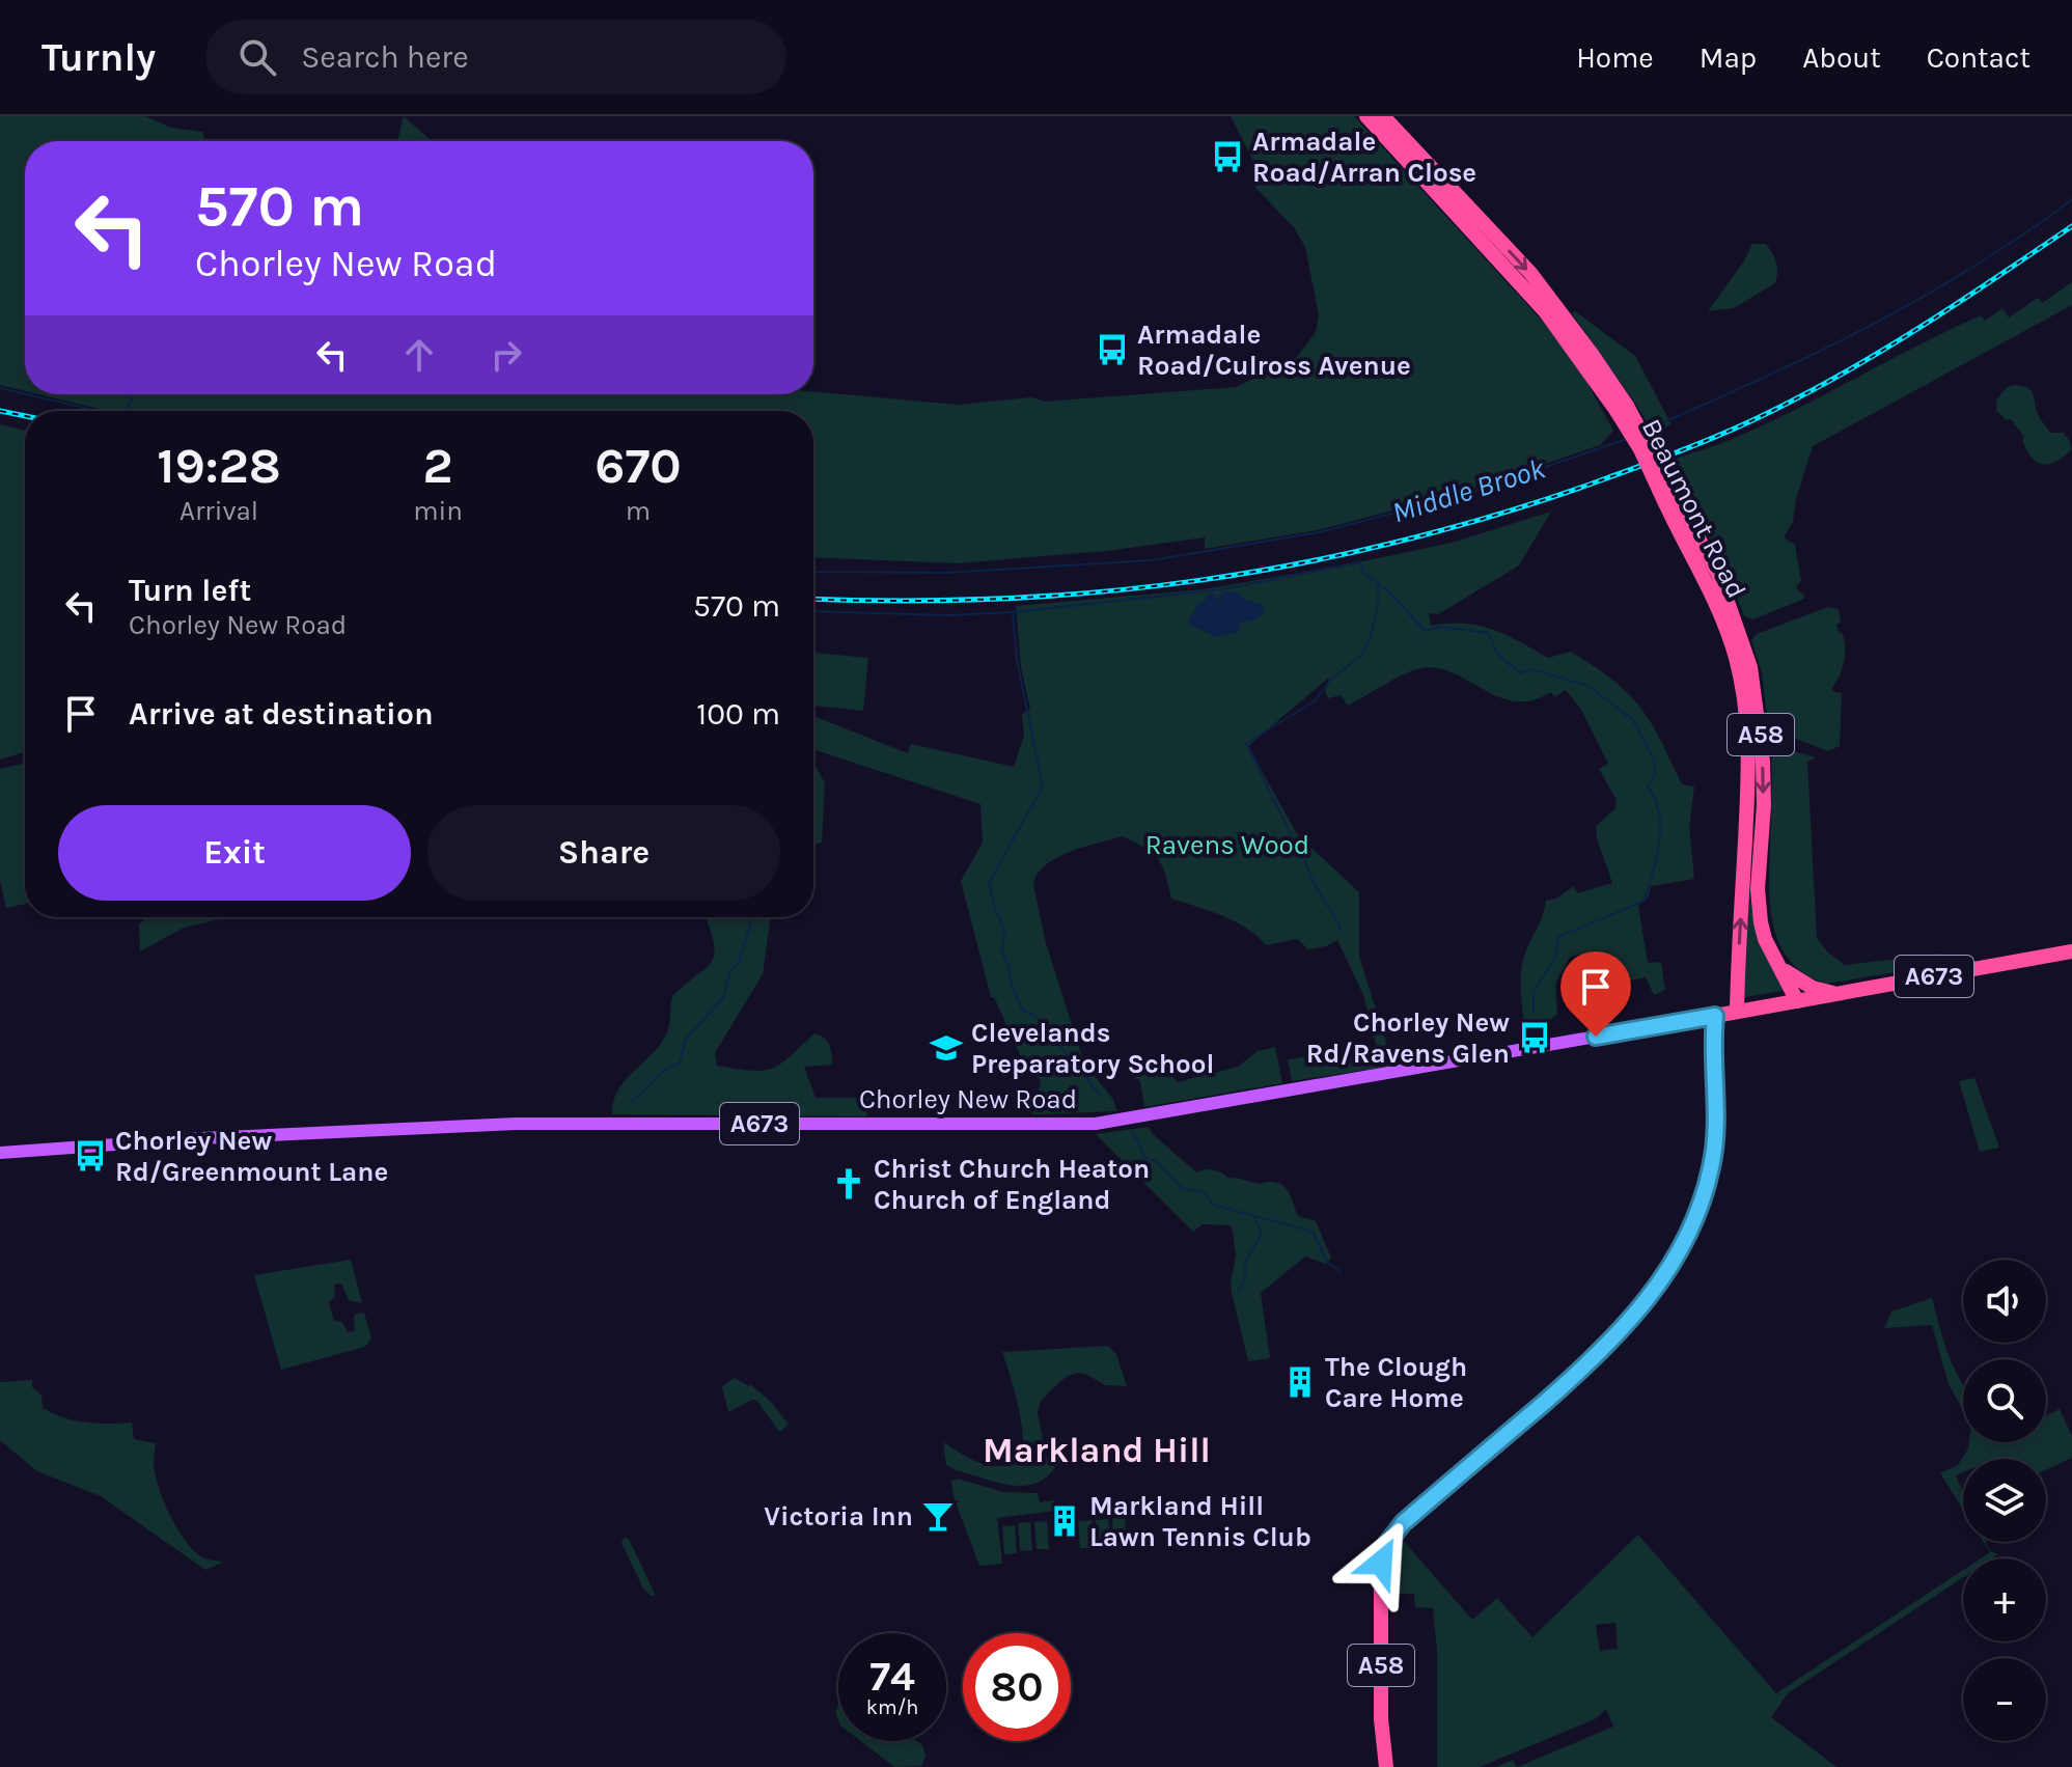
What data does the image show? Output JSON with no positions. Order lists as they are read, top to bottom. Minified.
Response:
{"streets":{"highway":["Beaumont Road","A58","A673","Chorley New Road"]},"crossings":[["Beaumont Road","Chorley New Road"],["A58","Chorley New Road"]],"districts":["Markland Hill"],"water":["Middle Brook"],"parks":["Ravens Wood"],"places":{"bus stop":["Armadale Road/Arran Close","Armadale Road/Culross Avenue","Chorley New Rd/Ravens Glen","Chorley New Rd/Greenmount Lane"],"school or university":["Clevelands Preparatory School"],"church":["Christ Church Heaton Church of England"],"building":["The Clough Care Home","Markland Hill Lawn Tennis Club"],"bar":["Victoria Inn"]},"page":{"header":"Turnly","search":"Search here","nav":["Home","Map","About","Contact"],"turn":["570 m","Chorley New Road"],"eta":["19:28","Arrival","2","min","670","m"],"list":[{"name":"Turn left","note":"Chorley New Road","value":"570 m"},{"name":"Arrive at destination","value":"100 m"}],"buttons":["Exit","Share"],"map_buttons":["+","−"],"speed":"74 km/h","limit":"80"}}
